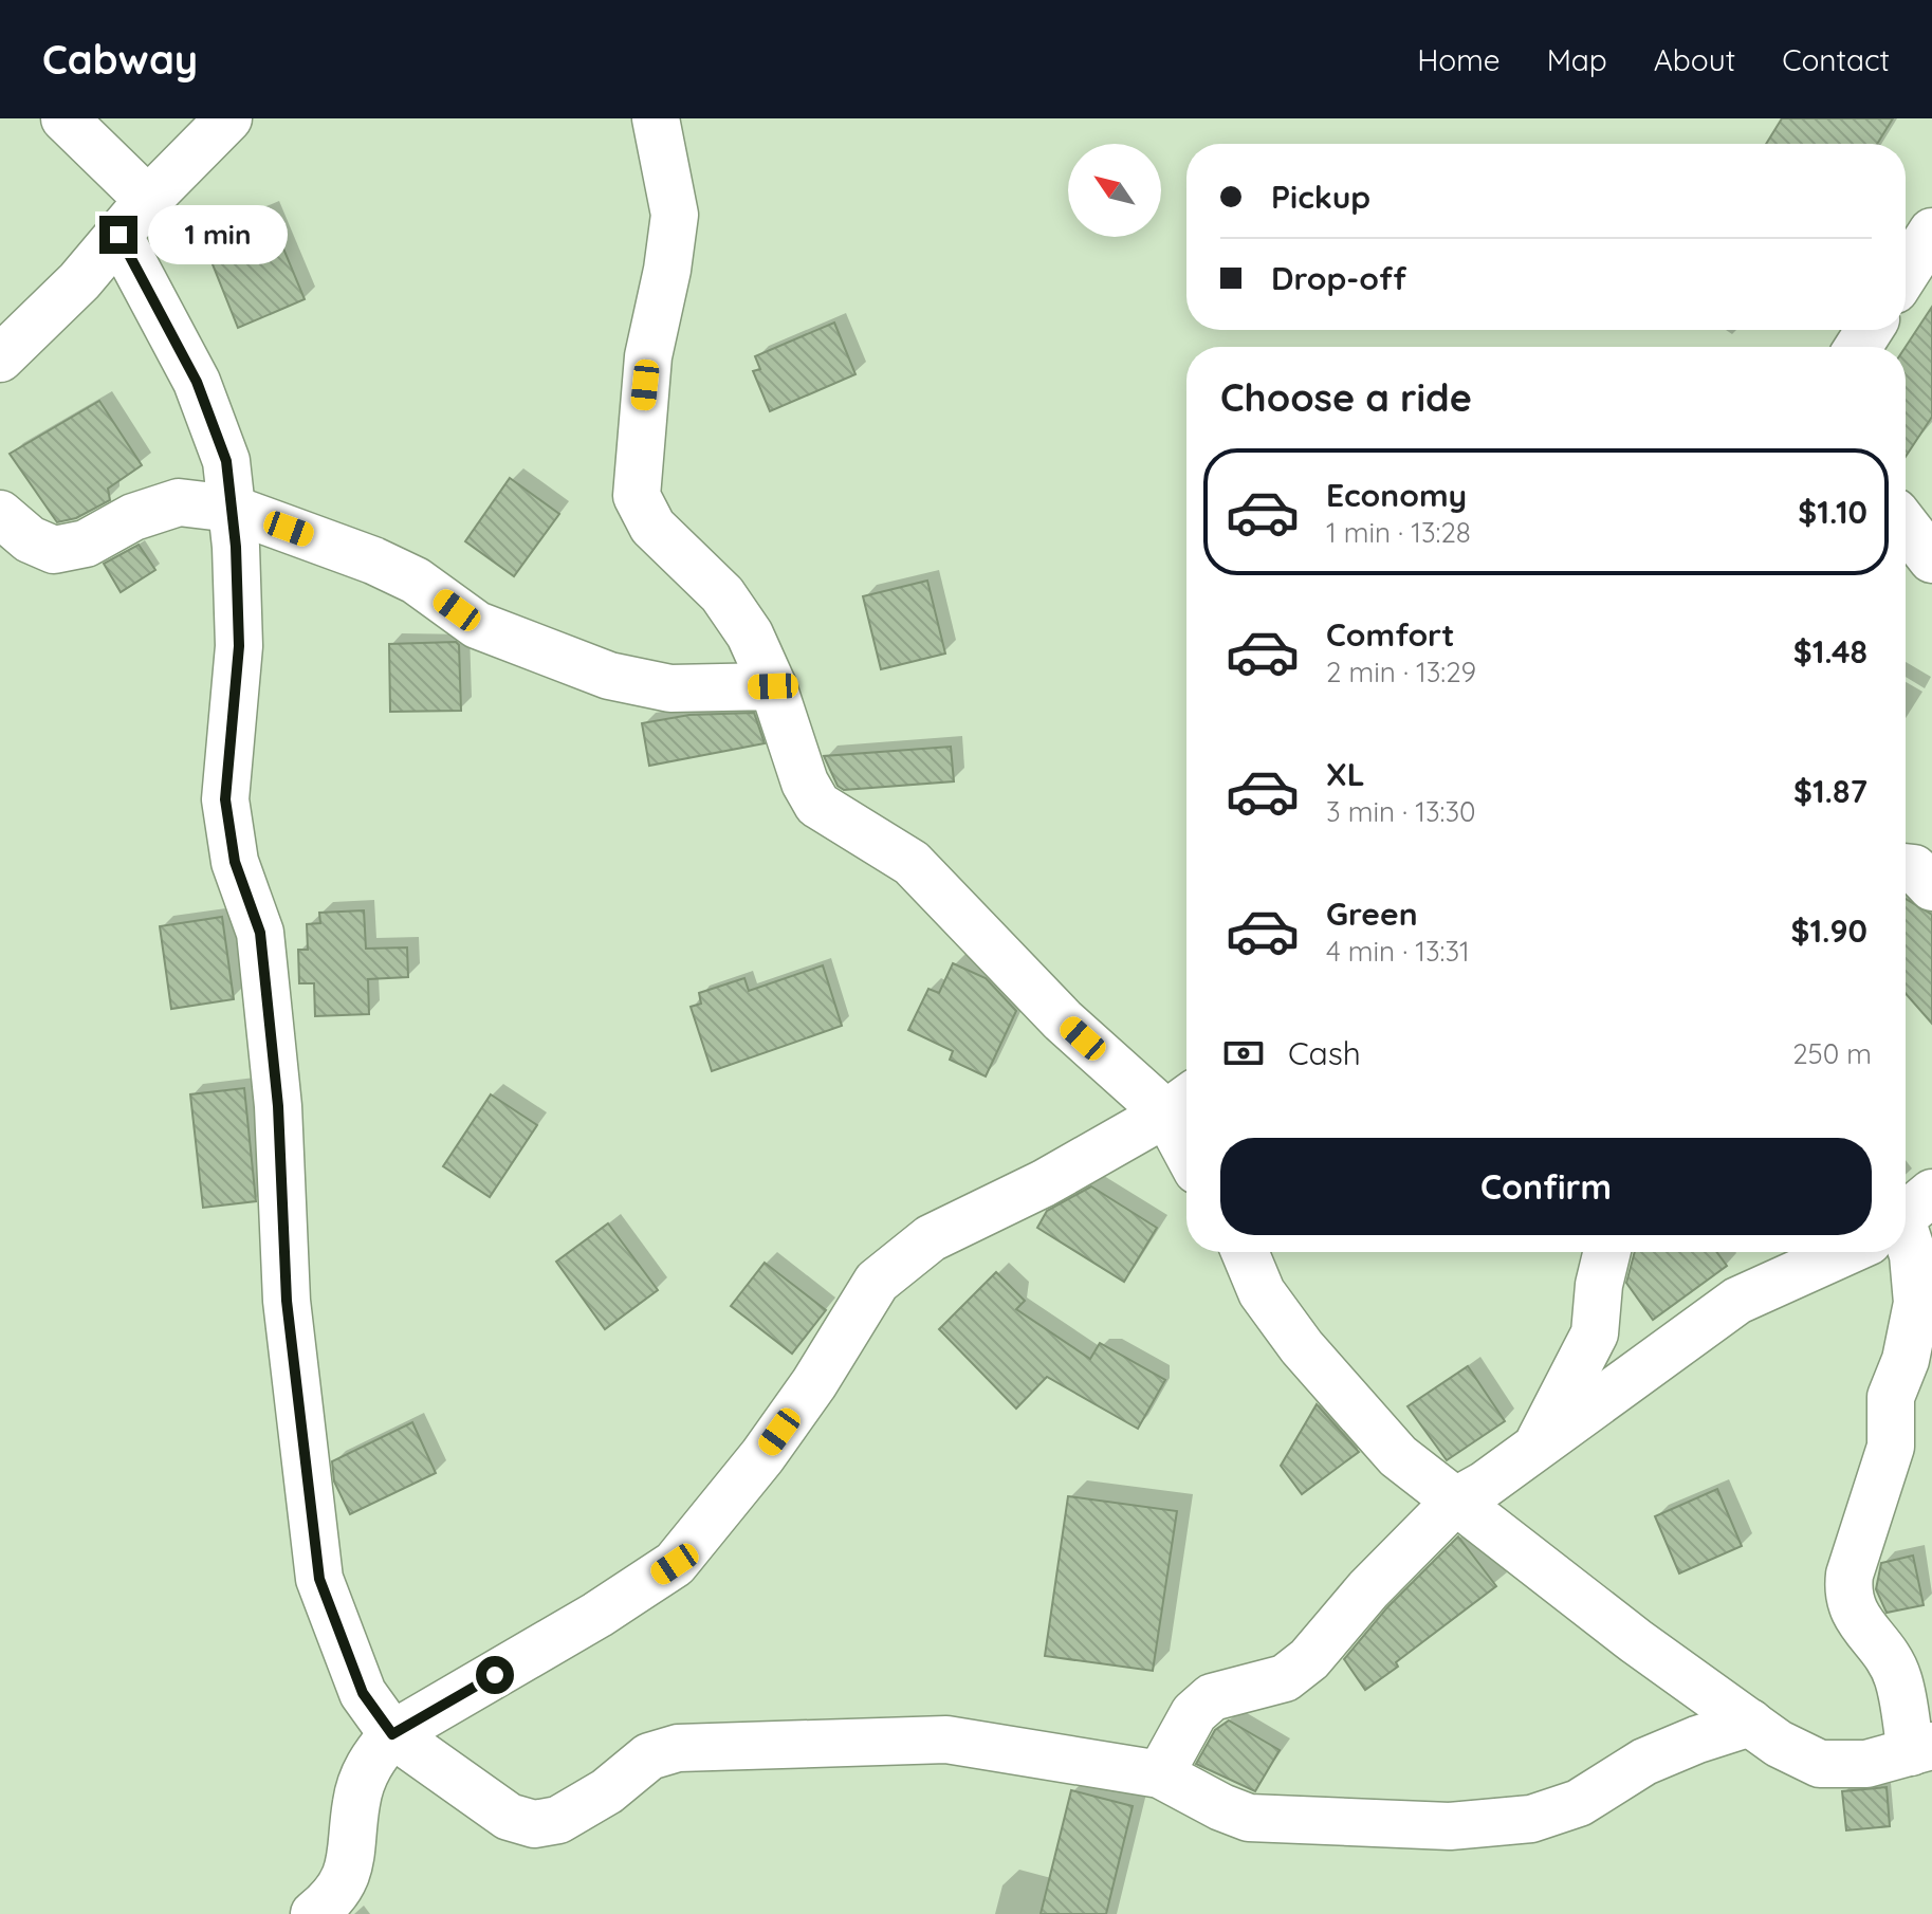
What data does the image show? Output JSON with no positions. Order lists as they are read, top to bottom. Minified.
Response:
{"north":"top left","page":{"header":"Cabway","nav":["Home","Map","About","Contact"],"banner":["Pickup","Drop-off"],"bubble":"1 min","heading":"Choose a ride","list":[{"name":"Economy","note":"1 min · 13:28","value":"$1.10"},{"name":"Comfort","note":"2 min · 13:29","value":"$1.48"},{"name":"XL","note":"3 min · 13:30","value":"$1.87"},{"name":"Green","note":"4 min · 13:31","value":"$1.90"}],"pay":["Cash","250 m"],"buttons":"Confirm"}}
